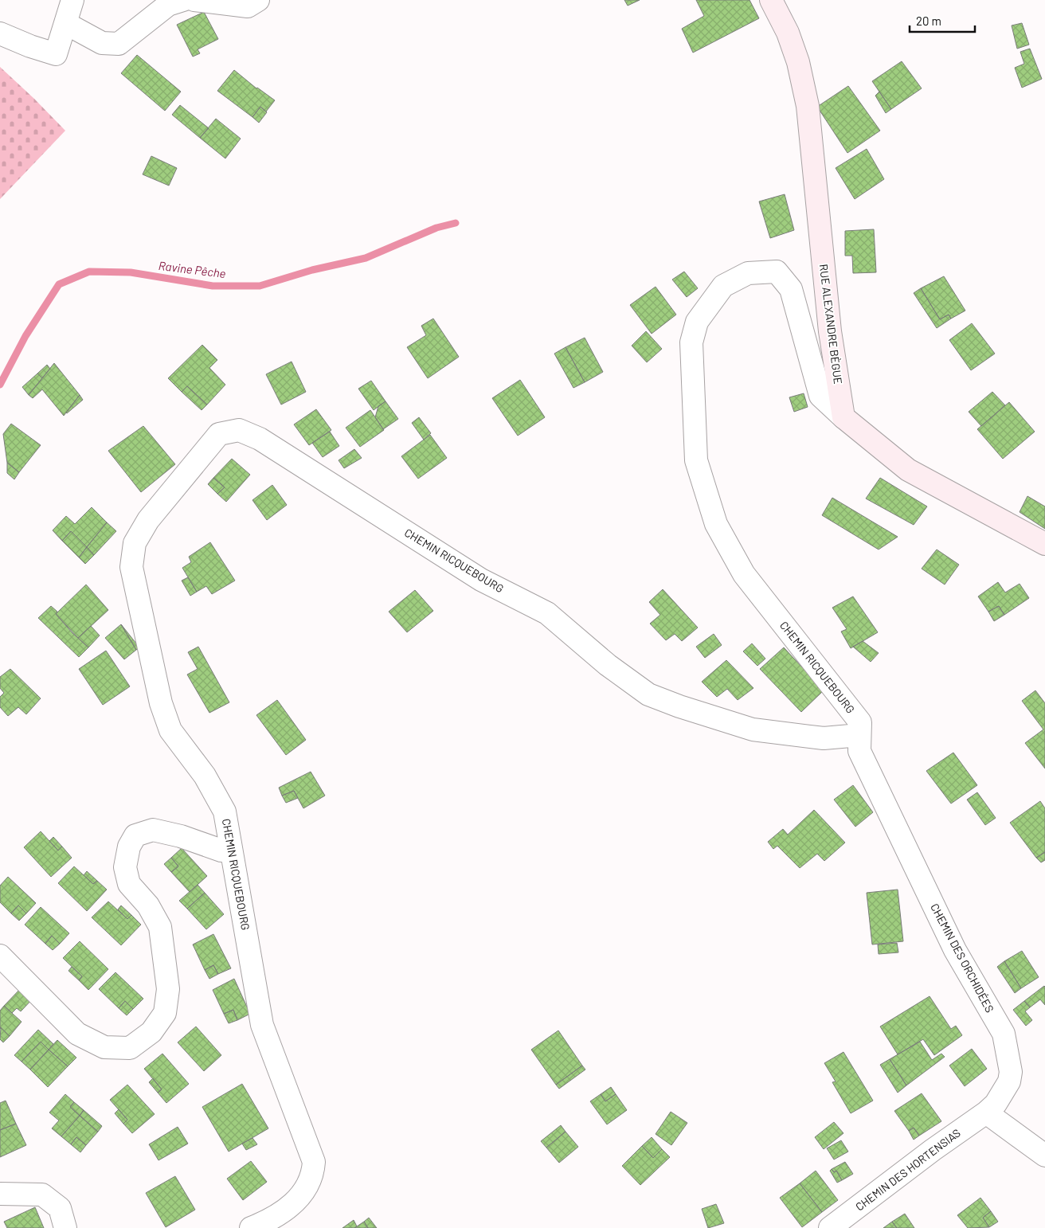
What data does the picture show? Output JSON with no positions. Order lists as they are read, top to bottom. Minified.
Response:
{"streets":{"main road":["RUE ALEXANDRE BÈGUE"],"street":["CHEMIN RICQUEBOURG","CHEMIN DES ORCHIDÉES","CHEMIN DES HORTENSIAS"]},"crossings":[["RUE ALEXANDRE BÈGUE","CHEMIN RICQUEBOURG"],["CHEMIN RICQUEBOURG","CHEMIN DES ORCHIDÉES"],["CHEMIN DES ORCHIDÉES","CHEMIN DES HORTENSIAS"]],"water":["Ravine Pêche"],"scale_bar":"20 m"}
